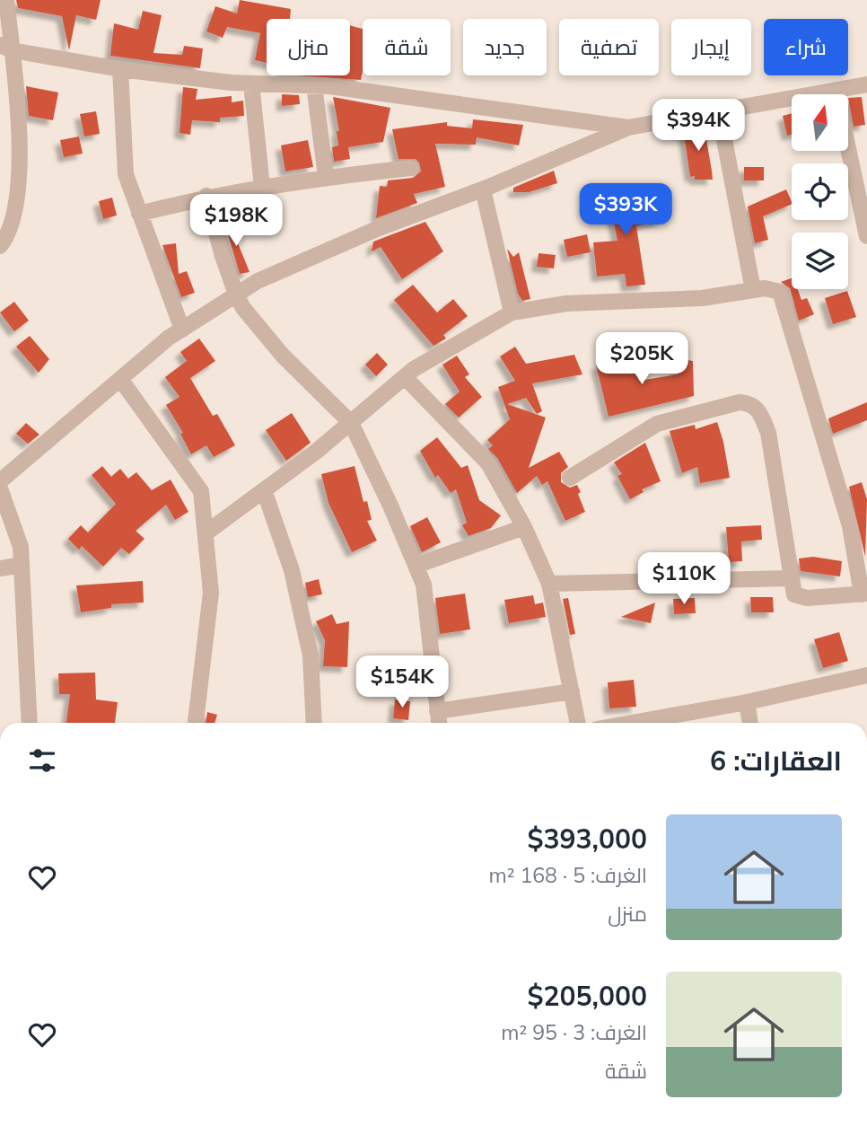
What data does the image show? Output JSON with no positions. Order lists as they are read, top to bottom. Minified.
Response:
{"north":"top","page":{"chip":["شراء","إيجار","تصفية","جديد","شقة","منزل"],"price":["$394K","$393K","$198K","$205K","$110K","$154K"],"heading":"العقارات: 6","list":[{"name":"$393,000","note":"الغرف: 5 · 168 m² · منزل"},{"name":"$205,000","note":"الغرف: 3 · 95 m² · شقة"}]}}
